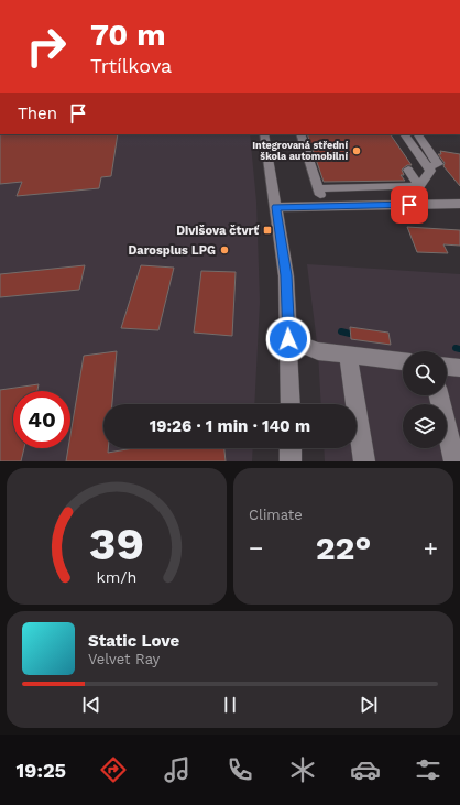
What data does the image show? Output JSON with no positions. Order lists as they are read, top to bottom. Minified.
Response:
{"places":{"other":["Integrovaná střední škola automobilní","Darosplus LPG"],"transit":["Divišova čtvrť"]},"page":{"turn":["70 m","Trtílkova"],"then":"Then","limit":"40","trip":"19:26 · 1 min · 140 m","tile":"Climate","heat":["−","22°","+"],"song":["Static Love","Velvet Ray"],"tabs":"19:25","gauge":["39","km/h"]}}
